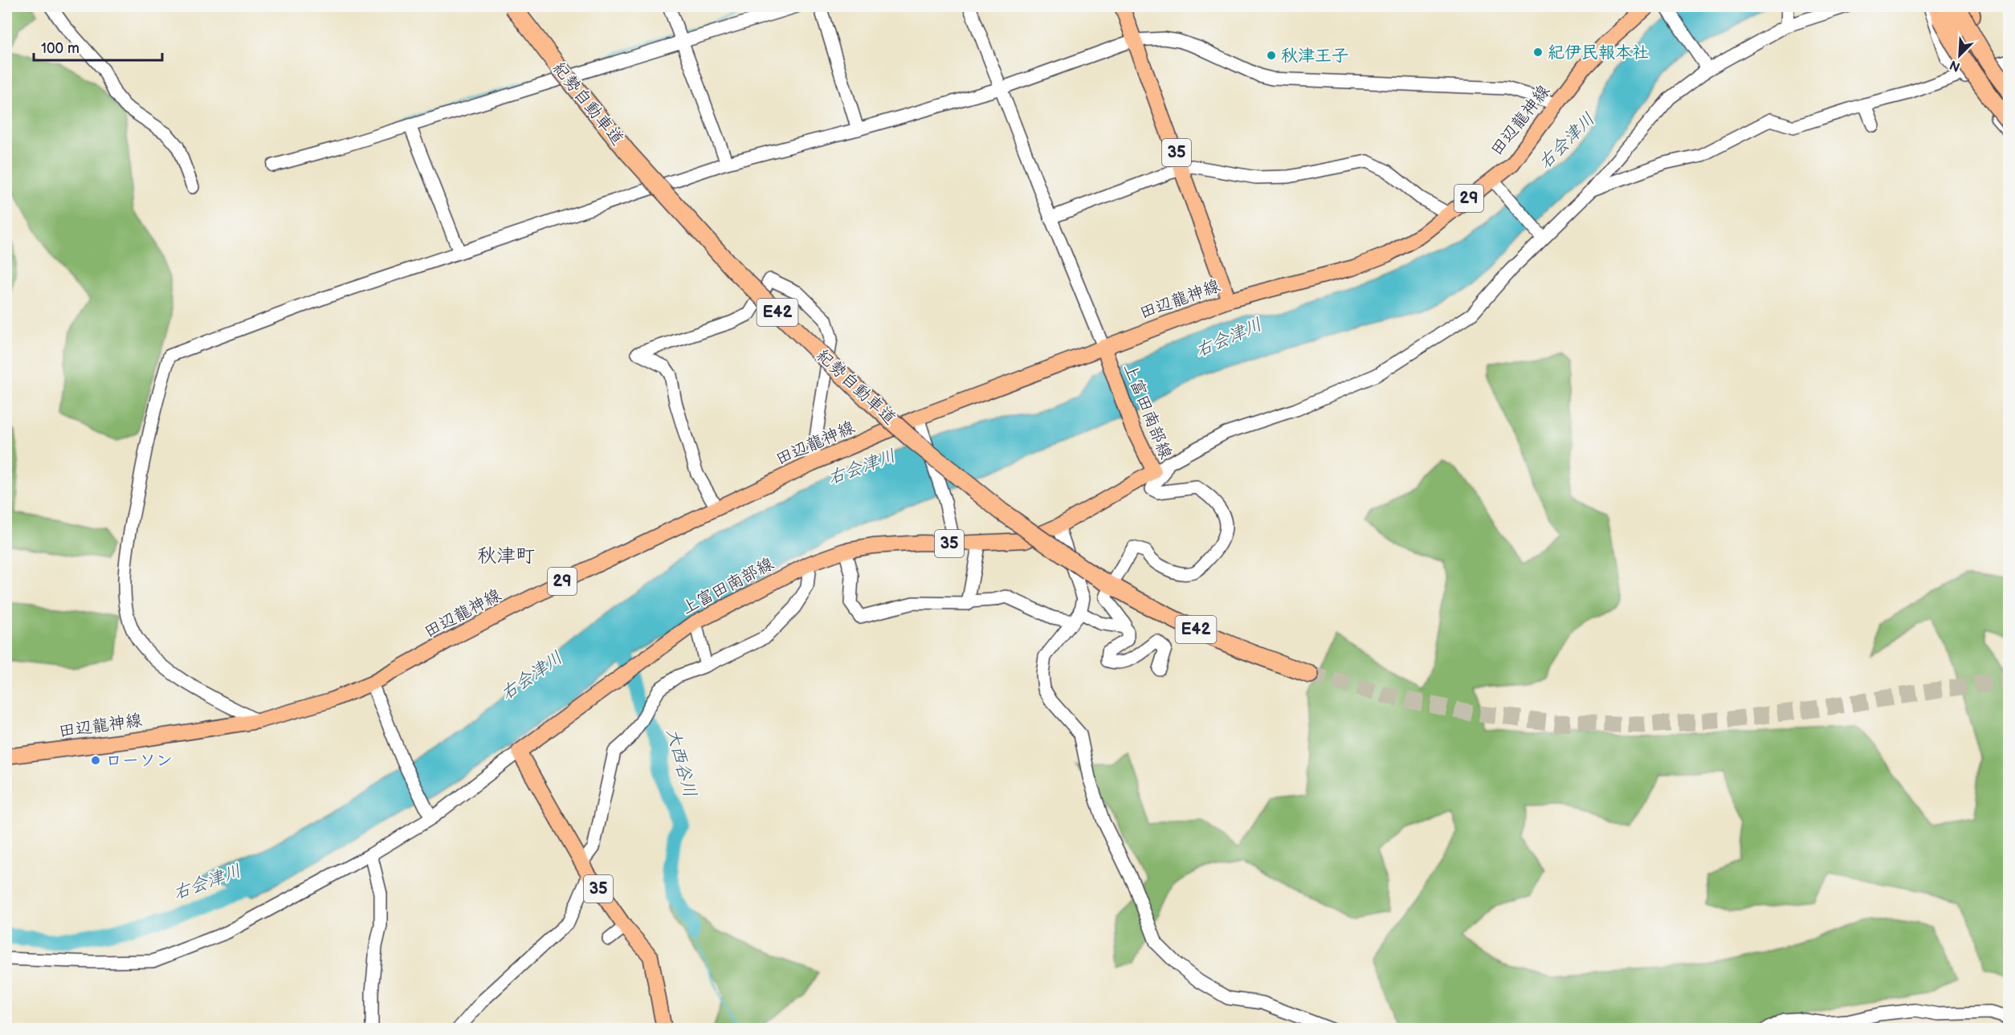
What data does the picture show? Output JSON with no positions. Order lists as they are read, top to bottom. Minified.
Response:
{"streets":{"highway":["紀勢自動車道","E42"],"main road":["田辺龍神線","35","29","上富田南部線"]},"crossings":[["田辺龍神線","35"],["田辺龍神線","上富田南部線"],["35","上富田南部線"]],"districts":["秋津町"],"water":["右会津川","大西谷川"],"places":["紀伊民報本社","秋津王子","ローソン"],"scale_bar":"100 m","north":"bottom left"}
